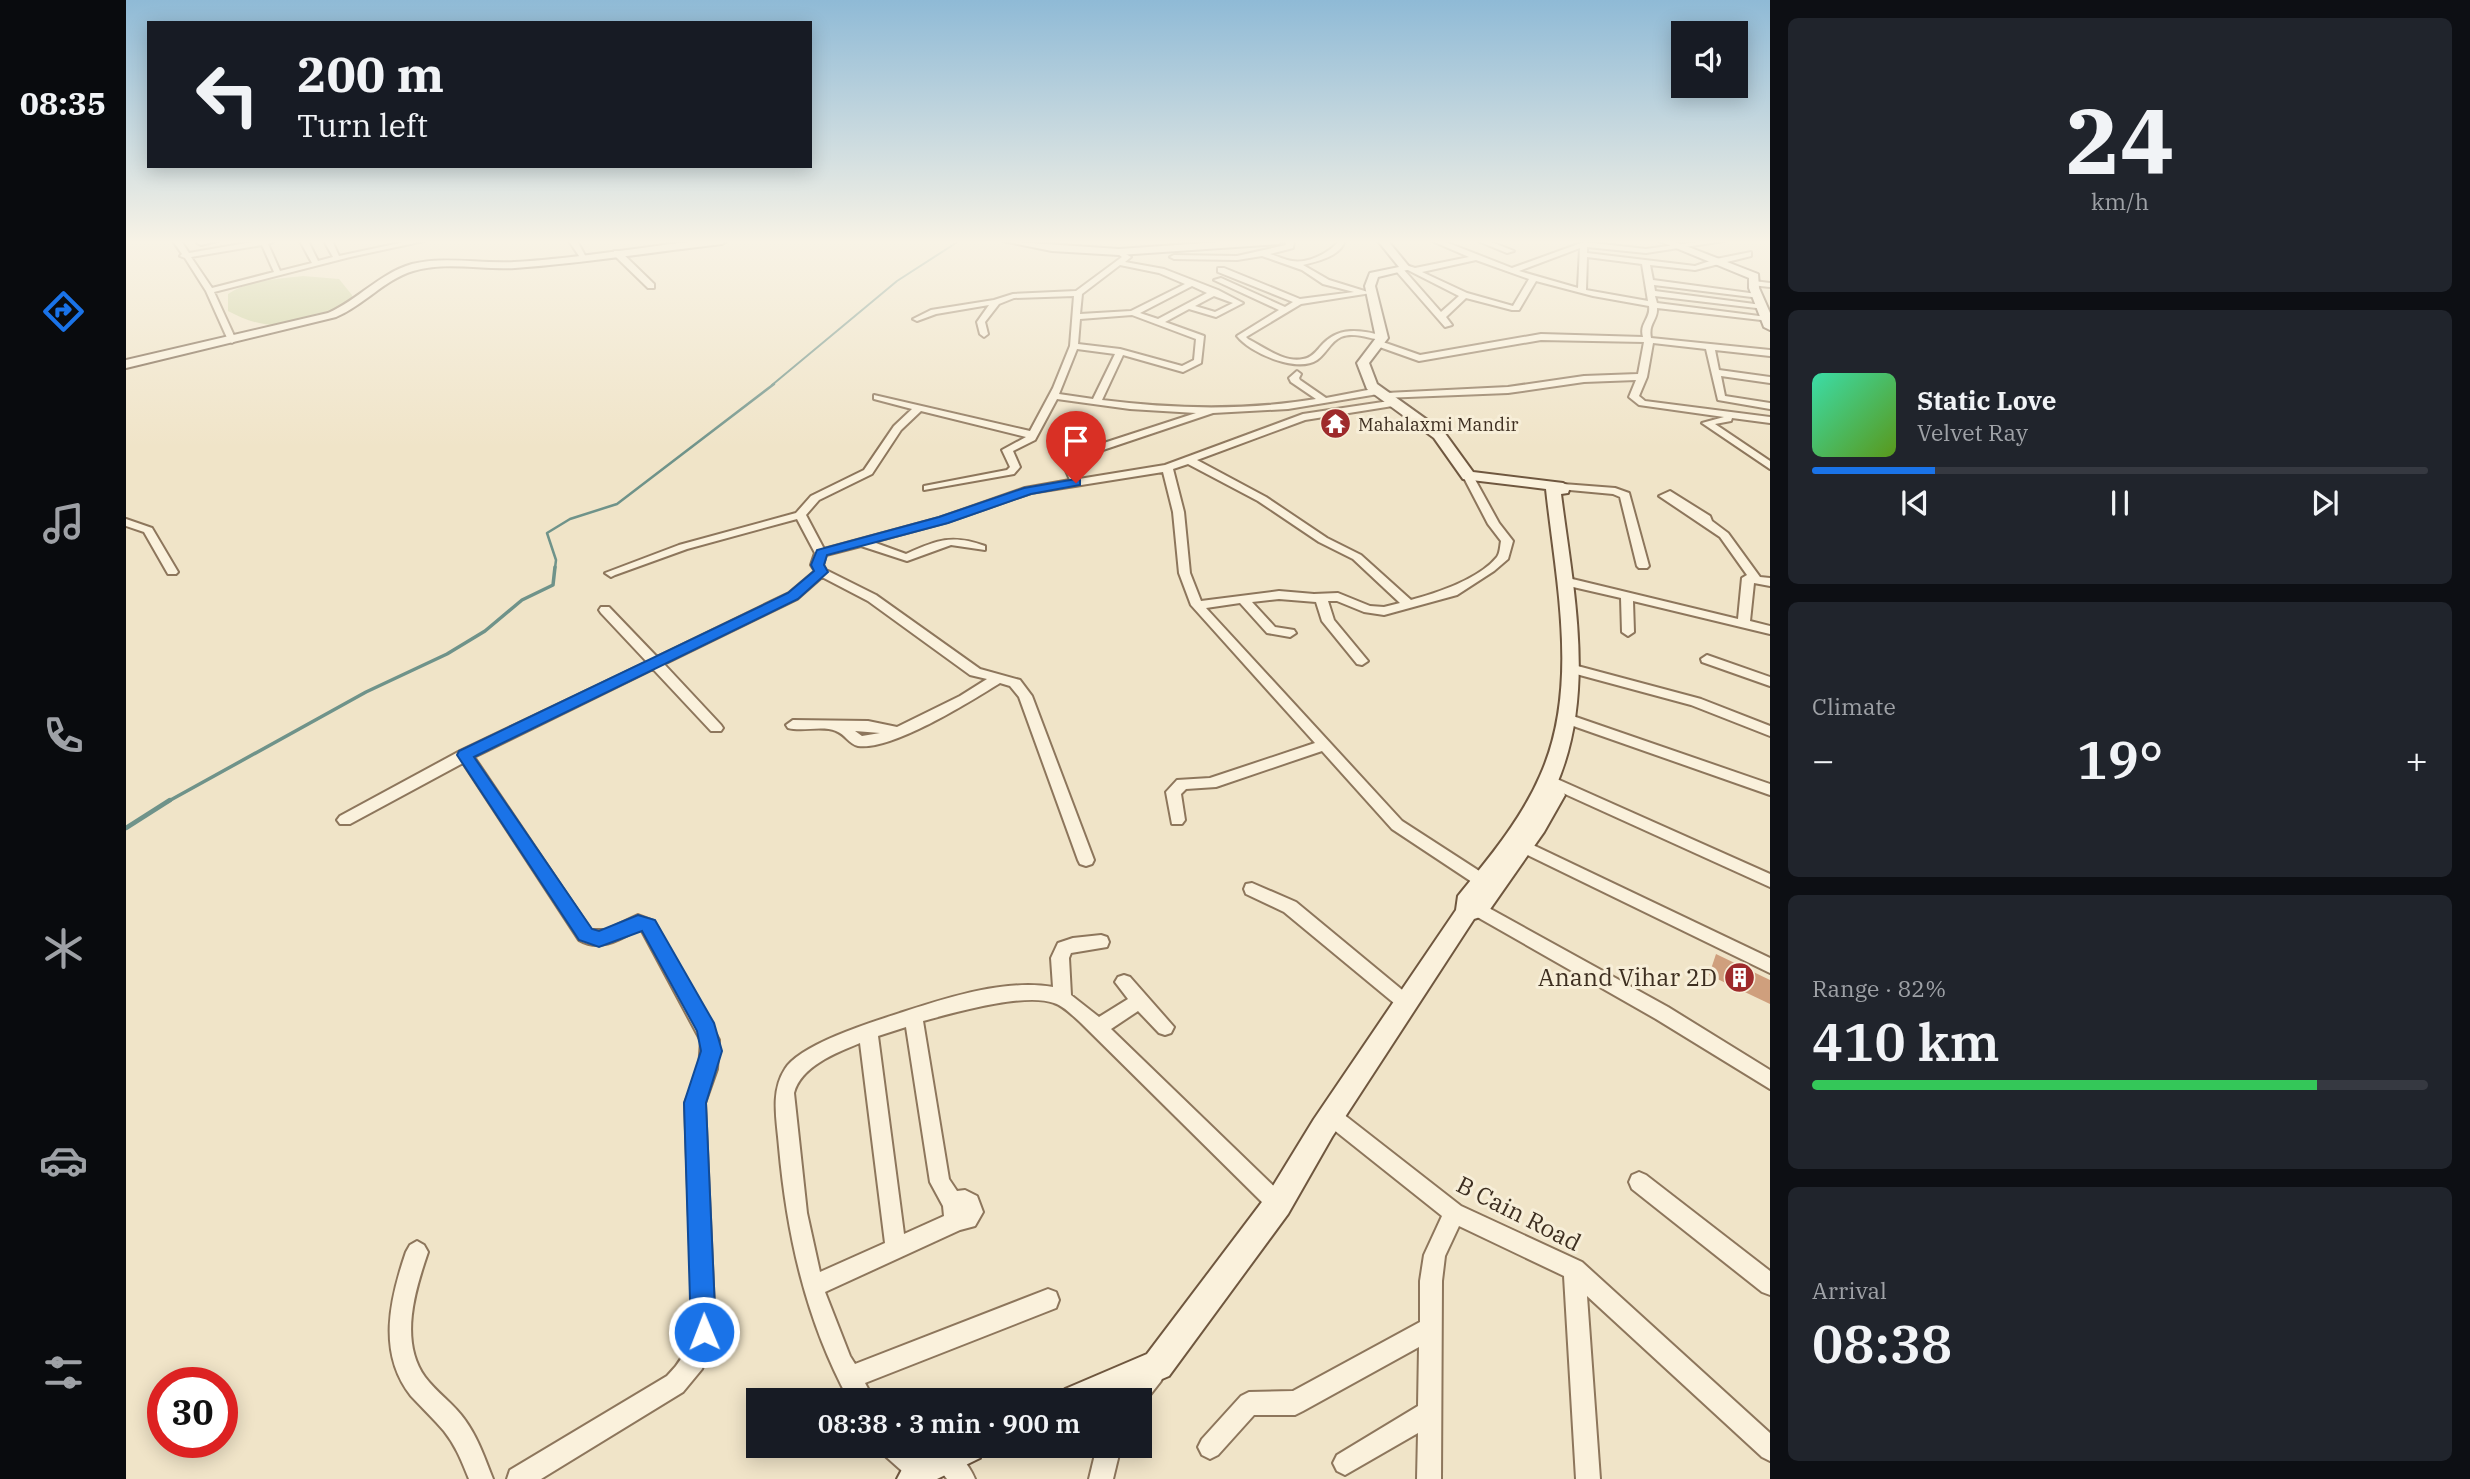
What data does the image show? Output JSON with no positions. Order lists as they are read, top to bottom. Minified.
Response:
{"streets":{"street":["B Cain Road"]},"places":{"temple":["Mahalaxmi Mandir"],"building":["Anand Vihar 2D"]},"page":{"tabs":"08:35","tile":[["24","km/h"],"Climate",["Range · 82%","410 km"],["Arrival","08:38"]],"turn":["200 m","Turn left"],"song":["Static Love","Velvet Ray"],"heat":["−","19°","+"],"limit":"30","trip":"08:38 · 3 min · 900 m"}}
